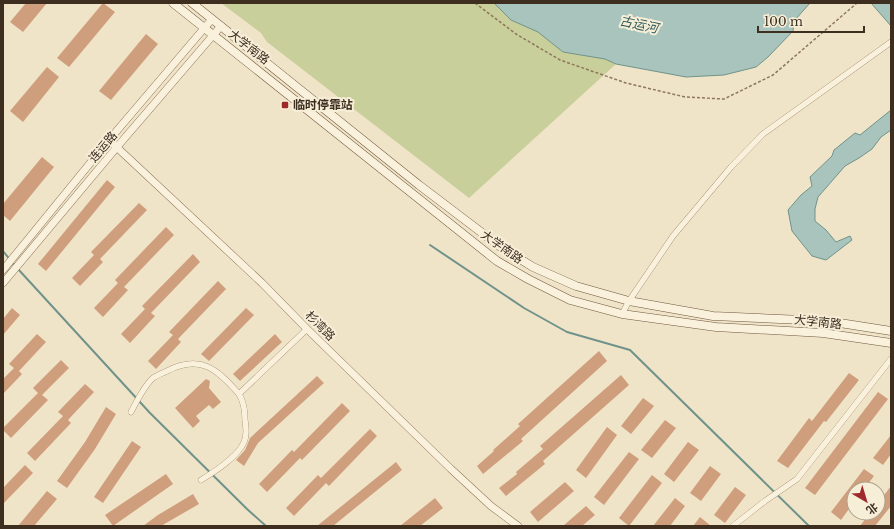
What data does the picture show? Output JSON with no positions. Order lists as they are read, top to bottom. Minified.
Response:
{"streets":{"main road":["大学南路"],"street":["连运路","杉湾路"]},"crossings":[["大学南路","连运路"],["连运路","杉湾路"]],"water":["古运河"],"places":{"transit":["临时停靠站"]},"scale_bar":"100 m","north":"bottom right"}
